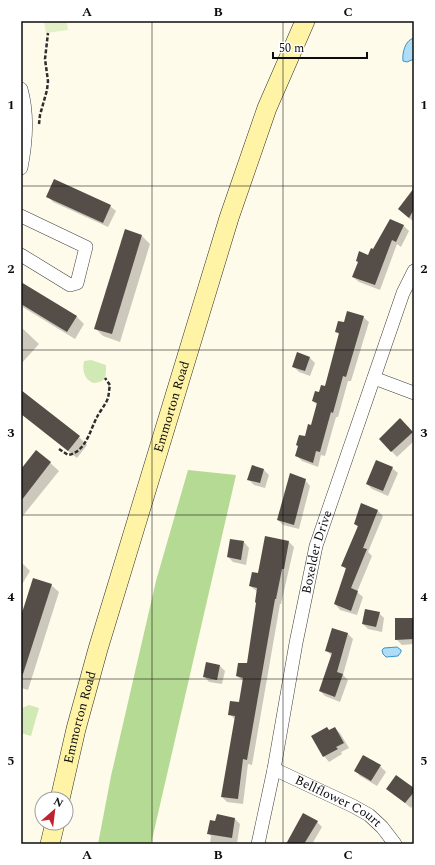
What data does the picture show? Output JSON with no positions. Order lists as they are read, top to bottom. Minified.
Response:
{"streets":{"main road":["Emmorton Road"],"street":["Boxelder Drive","Bellflower Court"]},"crossings":[["Boxelder Drive","Bellflower Court"]],"scale_bar":"50 m","north":"top right","grid":{"columns":["A","B","C"],"rows":["1","2","3","4","5"]}}
